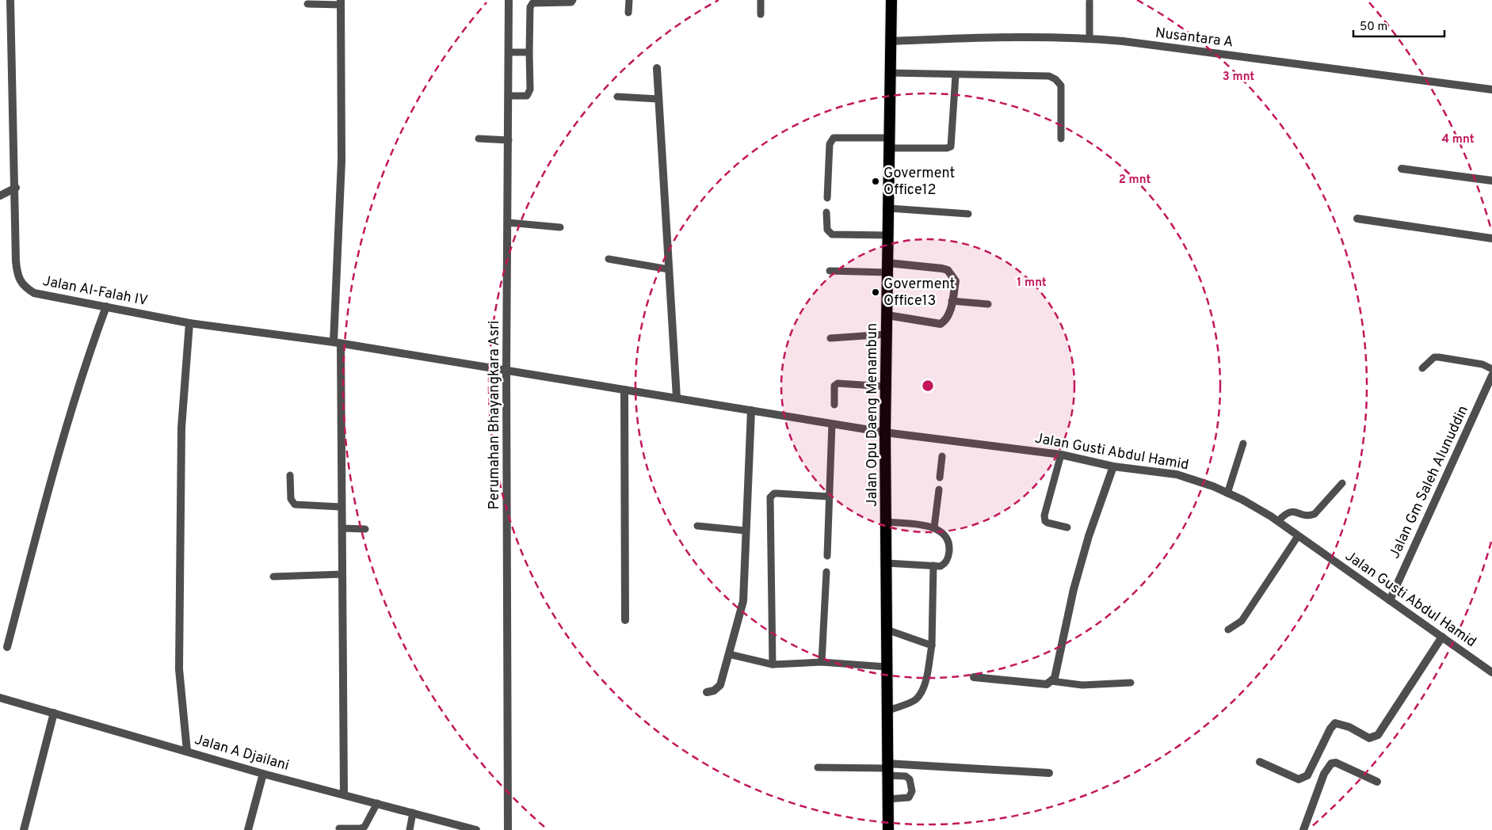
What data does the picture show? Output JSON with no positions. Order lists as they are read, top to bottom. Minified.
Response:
{"streets":{"highway":["Jalan Opu Daeng Menambun"],"street":["Nusantara A","Jalan Al-Falah IV","Perumahan Bhayangkara Asri","Jalan Gusti Abdul Hamid","Jalan Gm Saleh Alunuddin","Jalan A Djailani"]},"crossings":[["Nusantara A","Jalan Opu Daeng Menambun"],["Jalan Al-Falah IV","Perumahan Bhayangkara Asri"],["Jalan Al-Falah IV","Jalan Gusti Abdul Hamid"],["Perumahan Bhayangkara Asri","Jalan Gusti Abdul Hamid"],["Jalan Opu Daeng Menambun","Jalan Gusti Abdul Hamid"],["Jalan Gusti Abdul Hamid","Jalan Gm Saleh Alunuddin"]],"places":["Goverment Office12","Goverment Office13"],"scale_bar":"50 m","rings":["3 mnt","4 mnt","2 mnt","1 mnt"]}
